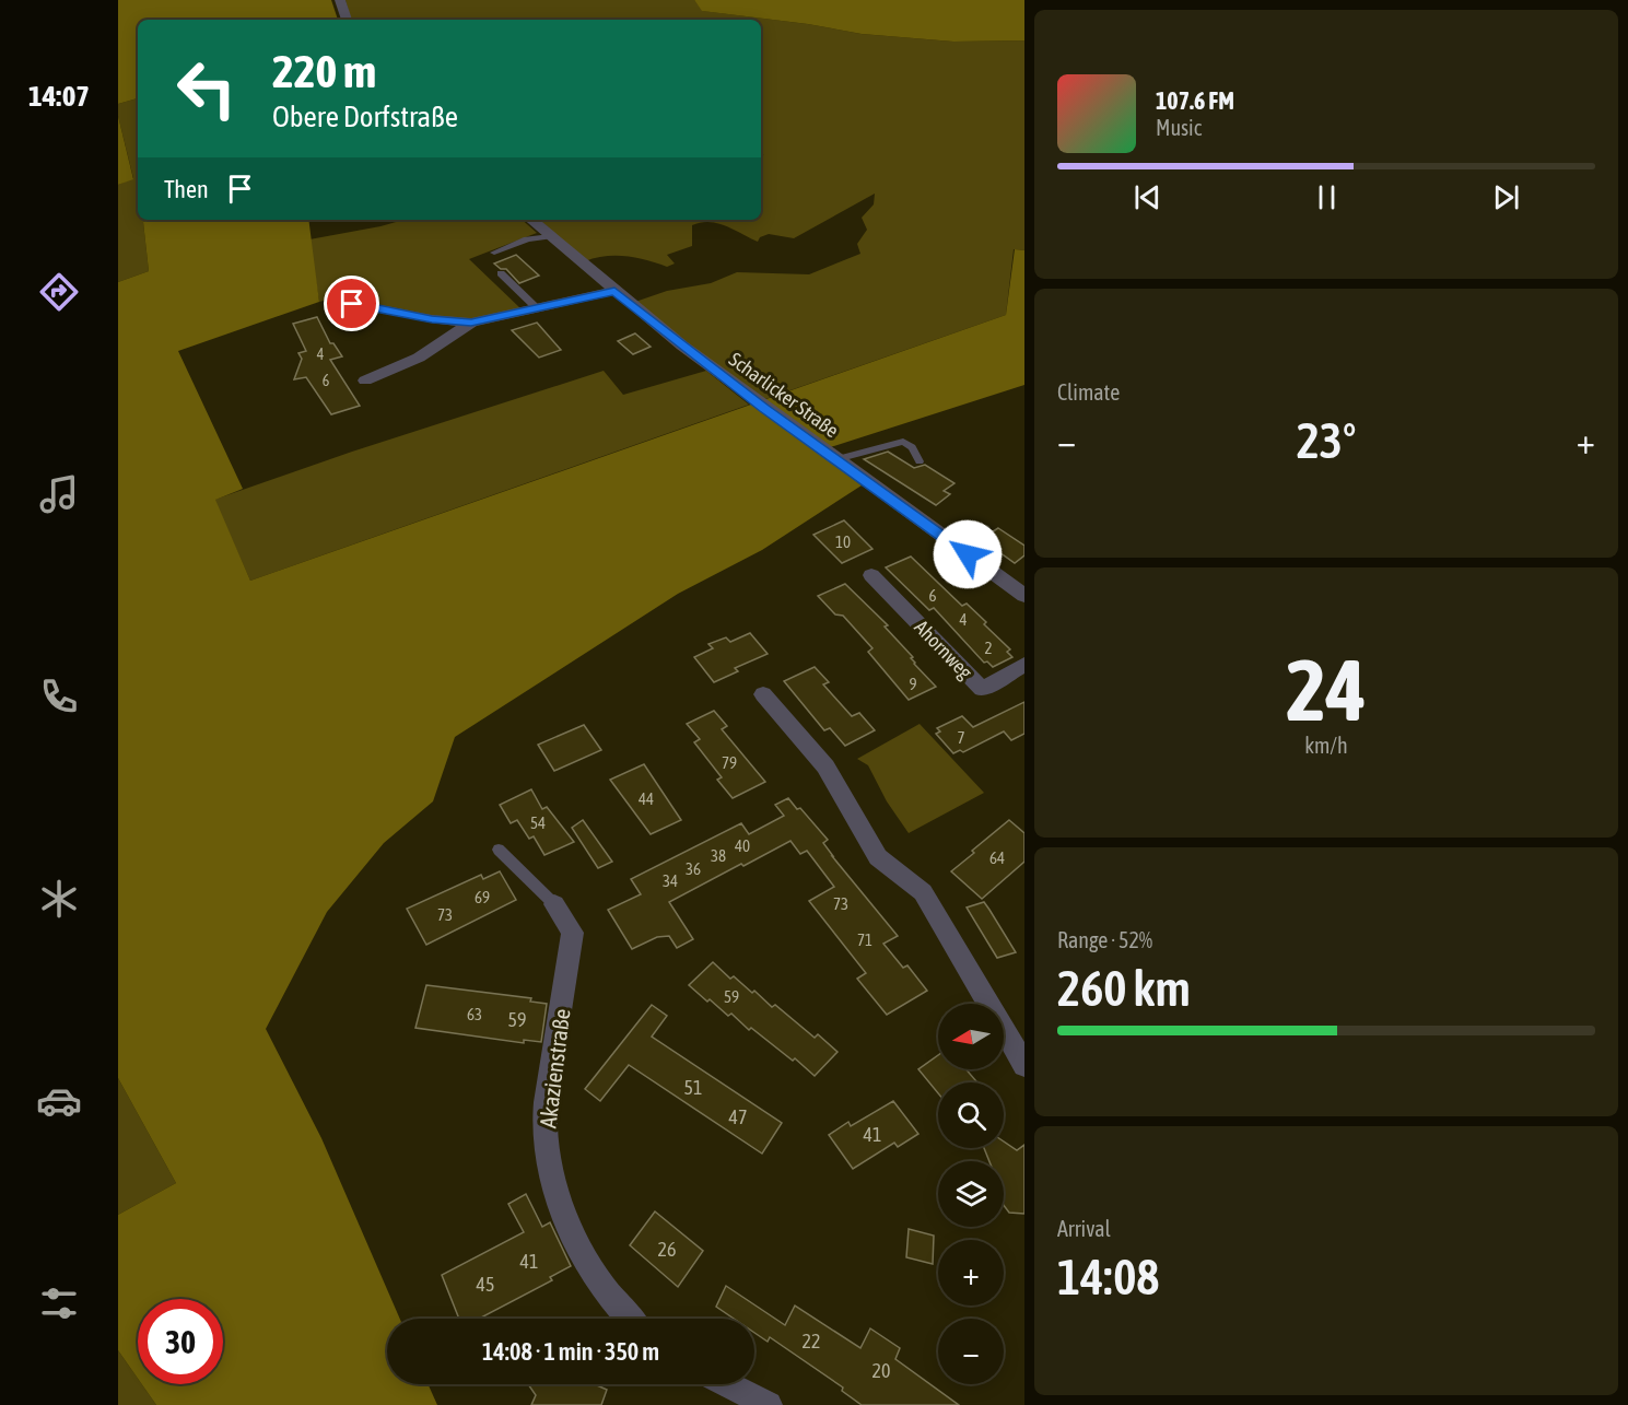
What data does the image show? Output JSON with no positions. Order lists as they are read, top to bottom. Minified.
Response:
{"streets":{"street":["Scharlicker Straße","Ahornweg","Akazienstraße"]},"house_numbers":["4","6","10","6","4","2","9","7","79","44","54","40","38","64","36","34","69","73","73","71","59","63","59","51","47","41","26","41","45","22","20"],"north":"left","page":{"tabs":"14:07","turn":["220 m","Obere Dorfstraße"],"song":["107.6 FM","Music"],"then":"Then","tile":["Climate",["24","km/h"],["Range · 52%","260 km"],["Arrival","14:08"]],"heat":["−","23°","+"],"map_buttons":["+","−"],"limit":"30","trip":"14:08 · 1 min · 350 m"}}
